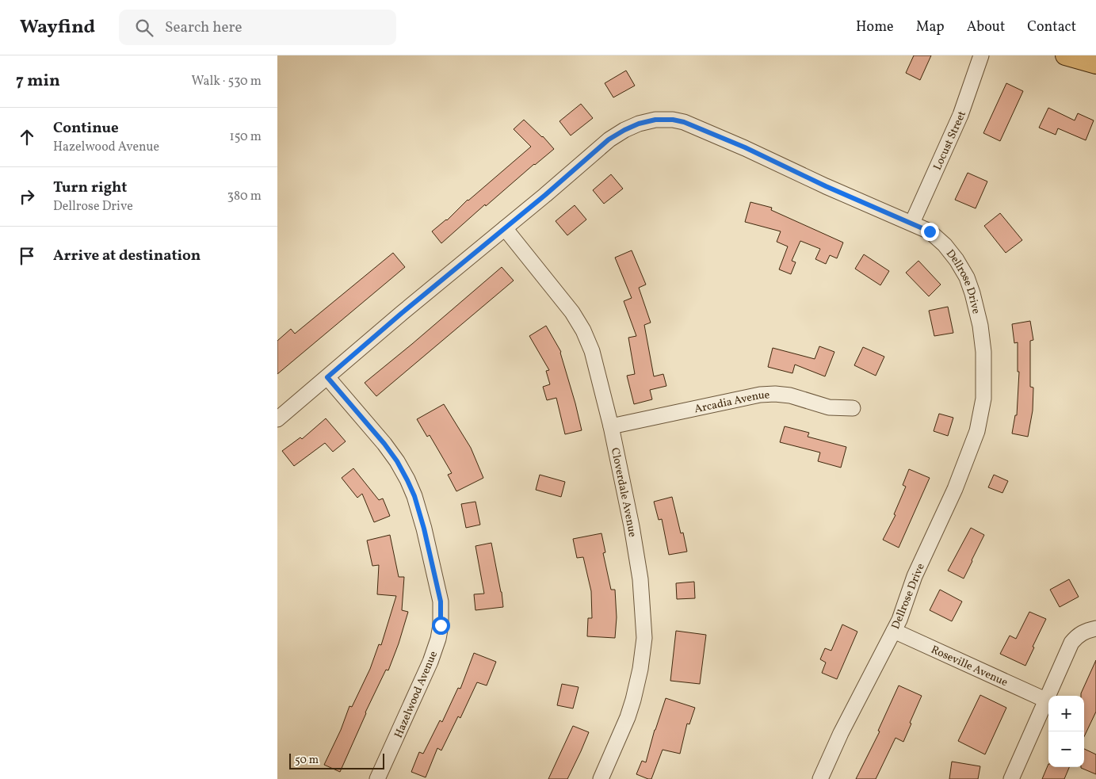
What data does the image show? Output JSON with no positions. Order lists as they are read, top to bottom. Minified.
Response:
{"streets":{"street":["Locust Street","Dellrose Drive","Arcadia Avenue","Cloverdale Avenue","Roseville Avenue","Hazelwood Avenue"]},"crossings":[["Locust Street","Dellrose Drive"],["Dellrose Drive","Cloverdale Avenue"],["Dellrose Drive","Roseville Avenue"],["Dellrose Drive","Hazelwood Avenue"],["Arcadia Avenue","Cloverdale Avenue"]],"scale_bar":"50 m","page":{"header":"Wayfind","search":"Search here","nav":["Home","Map","About","Contact"],"heading":["7 min","Walk · 530 m"],"list":[["Continue","Hazelwood Avenue","150 m"],["Turn right","Dellrose Drive","380 m"],"Arrive at destination"],"map_buttons":["+","−"],"scale":"50 m"}}
